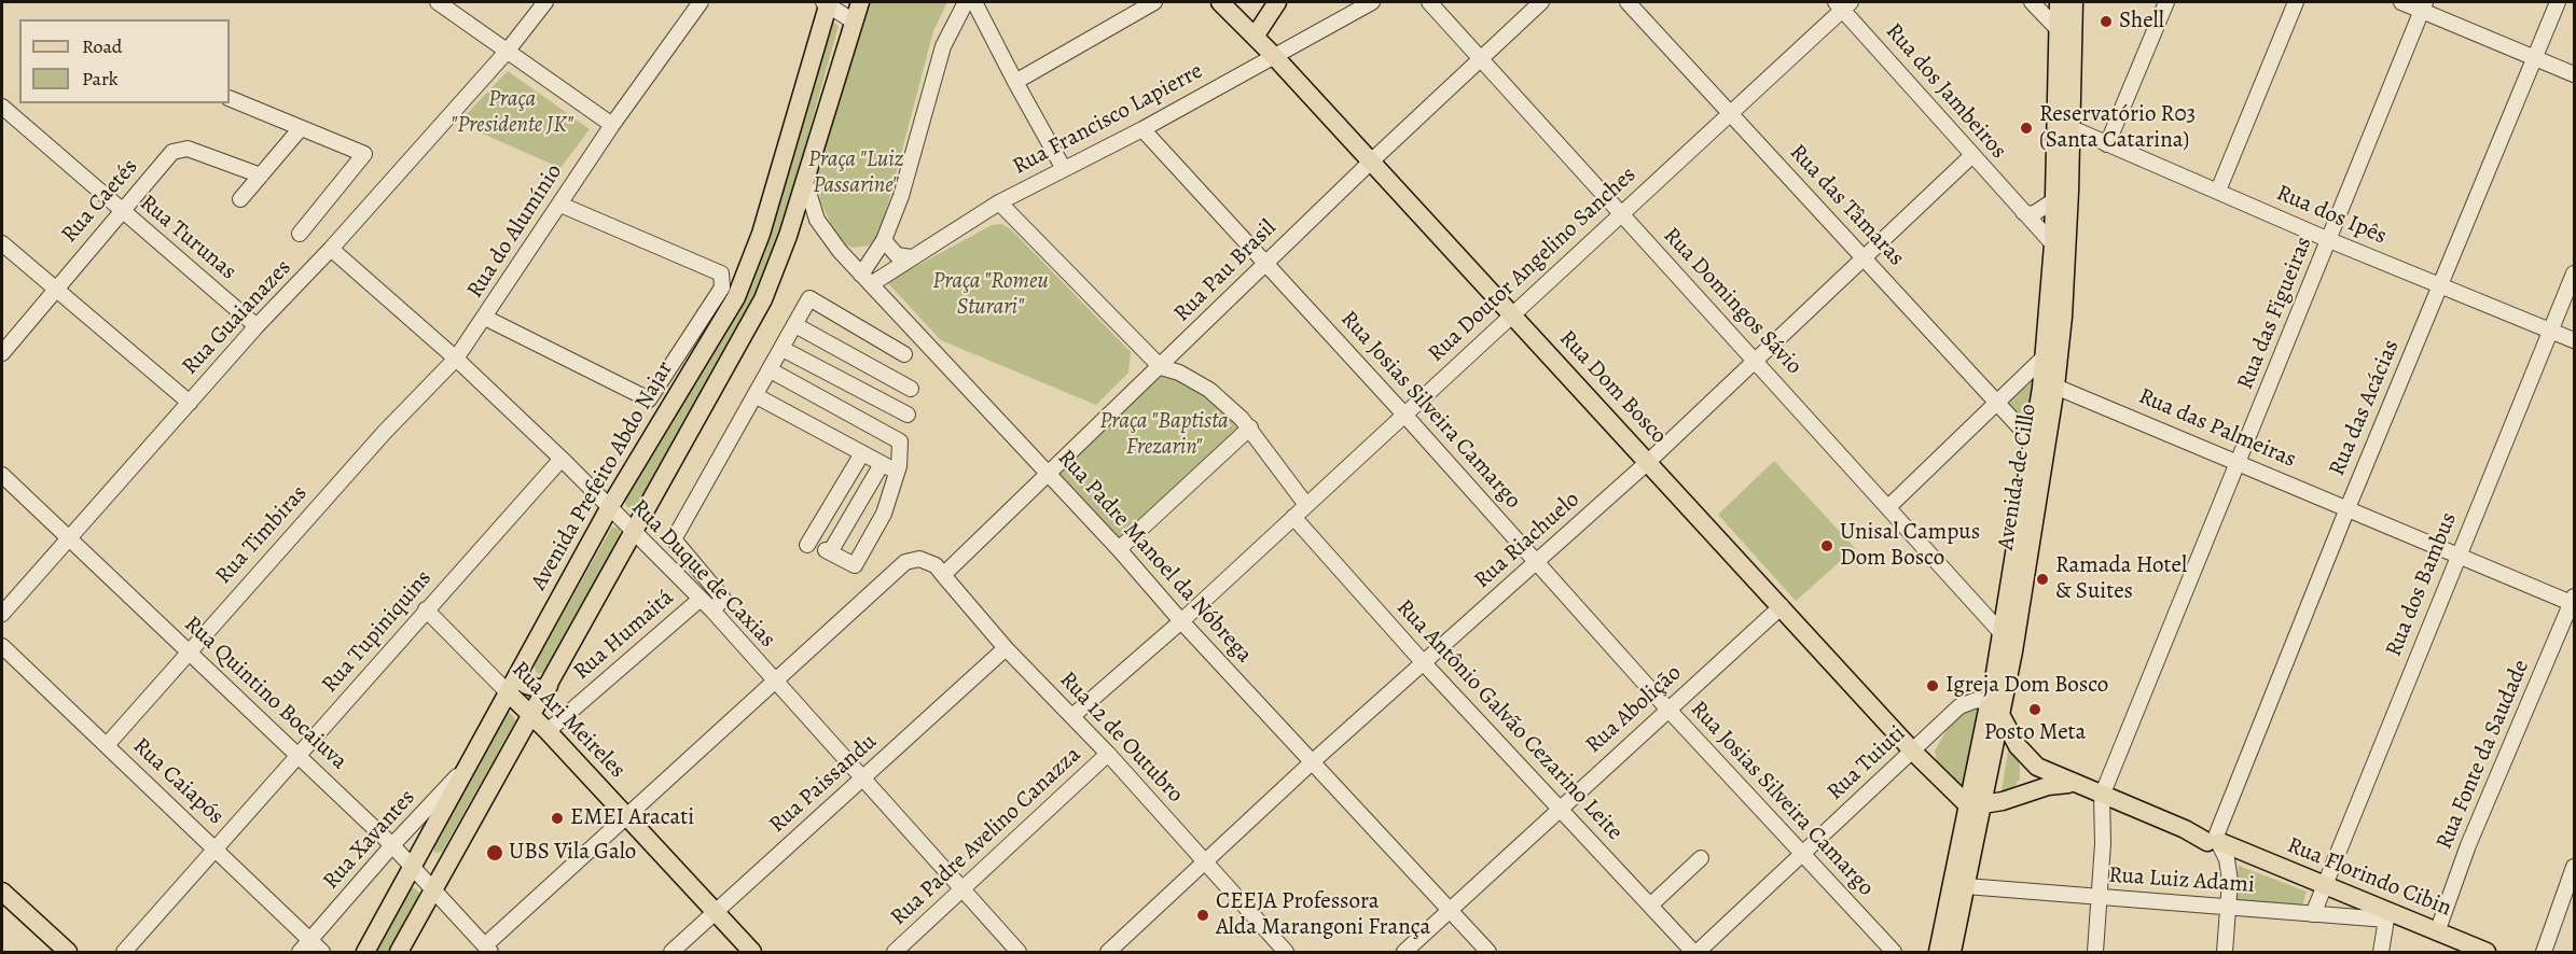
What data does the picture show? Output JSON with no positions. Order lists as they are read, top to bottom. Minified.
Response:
{"streets":{"main road":["Rua Dom Bosco","Avenida Prefeito Abdo Najar","Avenida de Cillo","Rua Ari Meireles","Rua Florindo Cibin"],"street":["Rua dos Jambeiros","Rua Francisco Lapierre","Rua Caetés","Rua das Tâmaras","Rua dos Ipês","Rua do Alumínio","Rua Turunas","Rua Doutor Angelino Sanches","Rua Pau Brasil","Rua Domingos Sávio","Rua das Figueiras","Rua Guaianazes","Rua das Acácias","Rua Josias Silveira Camargo","Rua das Palmeiras","Rua Timbiras","Rua Riachuelo","Rua Padre Manoel da Nóbrega","Rua Duque de Caxias","Rua dos Bambus","Rua Tupiniquins","Rua Humaitá","Rua Quintino Bocaiuva","Rua Abolição","Rua Antônio Galvão Cezarino Leite","Rua 12 de Outubro","Rua Fonte da Saudade","Rua Tuiuti","Rua Caiapós","Rua Paissandu","Rua Padre Avelino Canazza","Rua Xavantes","Rua Luiz Adami"]},"crossings":[["Rua dos Jambeiros","Rua Doutor Angelino Sanches"],["Rua dos Jambeiros","Avenida de Cillo"],["Rua dos Jambeiros","Rua Riachuelo"],["Rua Francisco Lapierre","Rua Dom Bosco"],["Rua Francisco Lapierre","Rua Josias Silveira Camargo"],["Rua Francisco Lapierre","Rua Padre Manoel da Nóbrega"],["Rua Caetés","Rua Turunas"],["Rua das Tâmaras","Rua Doutor Angelino Sanches"],["Rua das Tâmaras","Avenida de Cillo"],["Rua das Tâmaras","Rua Riachuelo"],["Rua dos Ipês","Rua das Figueiras"],["Rua dos Ipês","Rua das Acácias"],["Rua dos Ipês","Avenida de Cillo"],["Rua dos Ipês","Rua dos Bambus"],["Rua do Alumínio","Rua Timbiras"],["Rua do Alumínio","Rua Duque de Caxias"],["Rua Turunas","Rua Guaianazes"],["Rua Doutor Angelino Sanches","Rua Domingos Sávio"],["Rua Doutor Angelino Sanches","Rua Dom Bosco"],["Rua Doutor Angelino Sanches","Rua Josias Silveira Camargo"],["Rua Doutor Angelino Sanches","Rua Padre Manoel da Nóbrega"],["Rua Doutor Angelino Sanches","Rua Antônio Galvão Cezarino Leite"],["Rua Doutor Angelino Sanches","Rua 12 de Outubro"],["Rua Pau Brasil","Rua Domingos Sávio"],["Rua Pau Brasil","Rua Dom Bosco"],["Rua Pau Brasil","Rua Josias Silveira Camargo"],["Rua Pau Brasil","Rua Padre Manoel da Nóbrega"],["Rua Pau Brasil","Rua 12 de Outubro"],["Rua Domingos Sávio","Avenida de Cillo"],["Rua Domingos Sávio","Rua Riachuelo"],["Rua das Figueiras","Rua das Palmeiras"],["Rua das Figueiras","Rua Florindo Cibin"],["Rua Guaianazes","Rua Duque de Caxias"],["Rua Guaianazes","Rua Quintino Bocaiuva"],["Rua Dom Bosco","Avenida de Cillo"],["Rua Dom Bosco","Rua Riachuelo"],["Rua Dom Bosco","Rua Abolição"],["Rua Dom Bosco","Rua Tuiuti"],["Rua das Acácias","Rua das Palmeiras"],["Rua das Acácias","Rua Florindo Cibin"],["Rua Josias Silveira Camargo","Rua Riachuelo"],["Rua Josias Silveira Camargo","Rua Abolição"],["Rua Josias Silveira Camargo","Rua Tuiuti"],["Rua das Palmeiras","Avenida de Cillo"],["Rua das Palmeiras","Rua dos Bambus"],["Rua das Palmeiras","Rua Fonte da Saudade"],["Avenida Prefeito Abdo Najar","Rua Duque de Caxias"],["Avenida Prefeito Abdo Najar","Rua Quintino Bocaiuva"],["Avenida Prefeito Abdo Najar","Rua Ari Meireles"],["Avenida Prefeito Abdo Najar","Rua Xavantes"],["Avenida de Cillo","Rua Tuiuti"],["Avenida de Cillo","Rua Florindo Cibin"],["Avenida de Cillo","Rua Luiz Adami"],["Rua Timbiras","Rua Duque de Caxias"],["Rua Timbiras","Rua Quintino Bocaiuva"],["Rua Timbiras","Rua Caiapós"],["Rua Riachuelo","Rua Padre Manoel da Nóbrega"],["Rua Riachuelo","Rua Antônio Galvão Cezarino Leite"],["Rua Riachuelo","Rua 12 de Outubro"],["Rua Padre Manoel da Nóbrega","Rua Abolição"],["Rua Duque de Caxias","Rua Tupiniquins"],["Rua Duque de Caxias","Rua Humaitá"],["Rua Duque de Caxias","Rua 12 de Outubro"],["Rua Duque de Caxias","Rua Paissandu"],["Rua Duque de Caxias","Rua Padre Avelino Canazza"],["Rua dos Bambus","Rua Florindo Cibin"],["Rua dos Bambus","Rua Luiz Adami"],["Rua Tupiniquins","Rua Quintino Bocaiuva"],["Rua Tupiniquins","Rua Ari Meireles"],["Rua Tupiniquins","Rua Caiapós"],["Rua Humaitá","Rua Ari Meireles"],["Rua Quintino Bocaiuva","Rua Xavantes"],["Rua Abolição","Rua Antônio Galvão Cezarino Leite"],["Rua Ari Meireles","Rua Paissandu"],["Rua Antônio Galvão Cezarino Leite","Rua Tuiuti"],["Rua 12 de Outubro","Rua Paissandu"],["Rua 12 de Outubro","Rua Padre Avelino Canazza"],["Rua Fonte da Saudade","Rua Florindo Cibin"],["Rua Tuiuti","Rua Florindo Cibin"],["Rua Caiapós","Rua Xavantes"],["Rua Florindo Cibin","Rua Luiz Adami"]],"parks":["Praça \"Presidente JK\"","Praça \"Luiz Passarine\"","Praça \"Romeu Sturari\"","Praça \"Baptista Frezarin\""],"places":["Shell","Reservatório R03 (Santa Catarina)","Unisal Campus Dom Bosco","Ramada Hotel & Suites","Igreja Dom Bosco","Posto Meta","EMEI Aracati","UBS Vila Galo","CEEJA Professora Alda Marangoni França"],"legend":["Road","Park"]}
